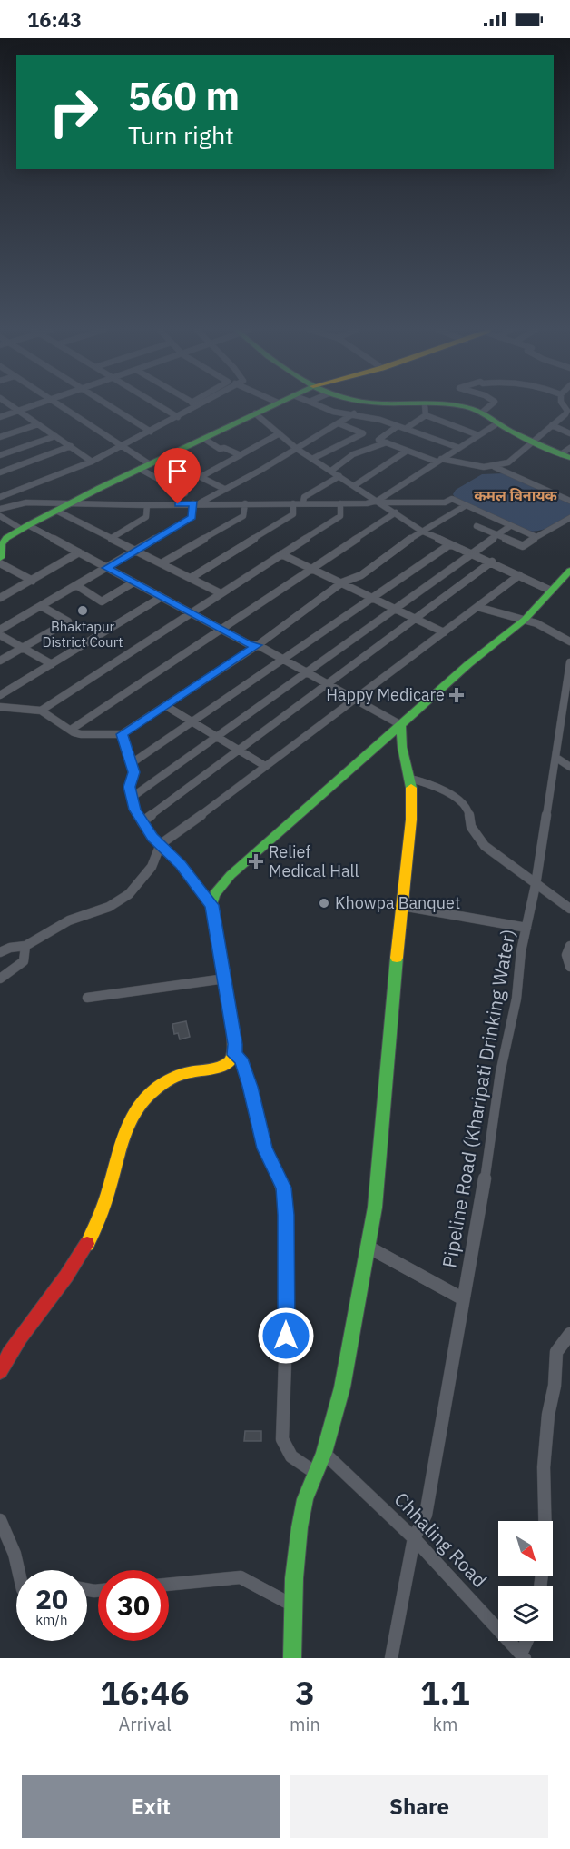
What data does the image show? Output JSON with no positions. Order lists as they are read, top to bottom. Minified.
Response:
{"streets":{"street":["Pipeline Road (Kharipati Drinking Water)","Chhaling Road"]},"crossings":[["Pipeline Road (Kharipati Drinking Water)","Chhaling Road"]],"districts":["कमल विनायक"],"places":{"other":["Bhaktapur District Court","Khowpa Banquet"],"health":["Happy Medicare","Relief Medical Hall"]},"north":"bottom right","page":{"status":"16:43","turn":["560 m","Turn right"],"speed":"20 km/h","limit":"30","eta":["16:46","Arrival","3","min","1.1","km"],"buttons":["Exit","Share"]}}
